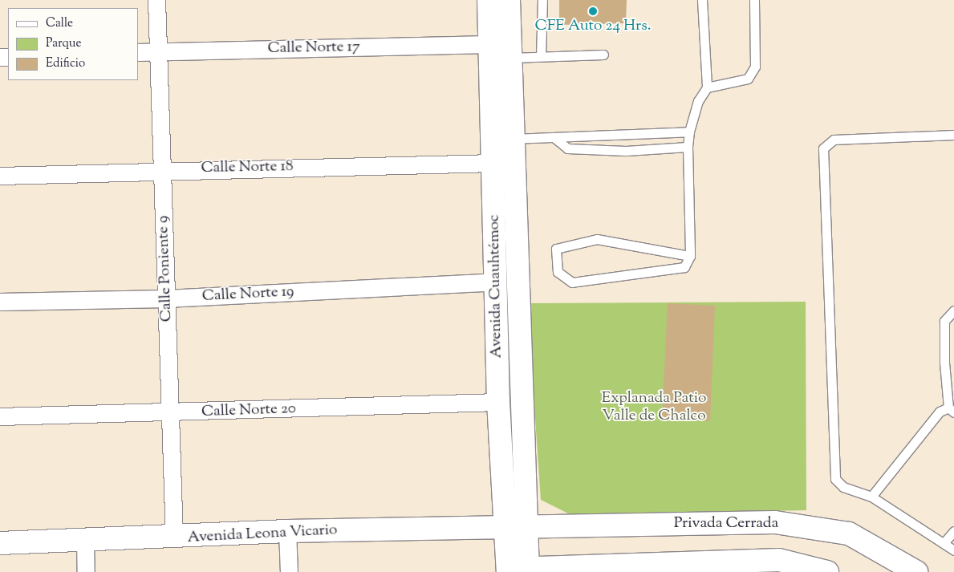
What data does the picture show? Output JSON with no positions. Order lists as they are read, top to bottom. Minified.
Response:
{"streets":{"street":["Calle Norte 17","Calle Norte 18","Calle Poniente 9","Avenida Cuauhtémoc","Calle Norte 19","Calle Norte 20","Privada Cerrada","Avenida Leona Vicario"]},"crossings":[["Calle Norte 17","Calle Poniente 9"],["Calle Norte 17","Avenida Cuauhtémoc"],["Calle Norte 18","Calle Poniente 9"],["Calle Norte 18","Avenida Cuauhtémoc"],["Calle Poniente 9","Calle Norte 19"],["Calle Poniente 9","Calle Norte 20"],["Calle Poniente 9","Avenida Leona Vicario"],["Avenida Cuauhtémoc","Calle Norte 19"],["Avenida Cuauhtémoc","Calle Norte 20"],["Avenida Cuauhtémoc","Privada Cerrada"],["Avenida Cuauhtémoc","Avenida Leona Vicario"],["Privada Cerrada","Avenida Leona Vicario"]],"parks":["Explanada Patio Valle de Chalco"],"places":["CFE Auto 24 Hrs."],"legend":["Calle","Parque","Edificio"]}
